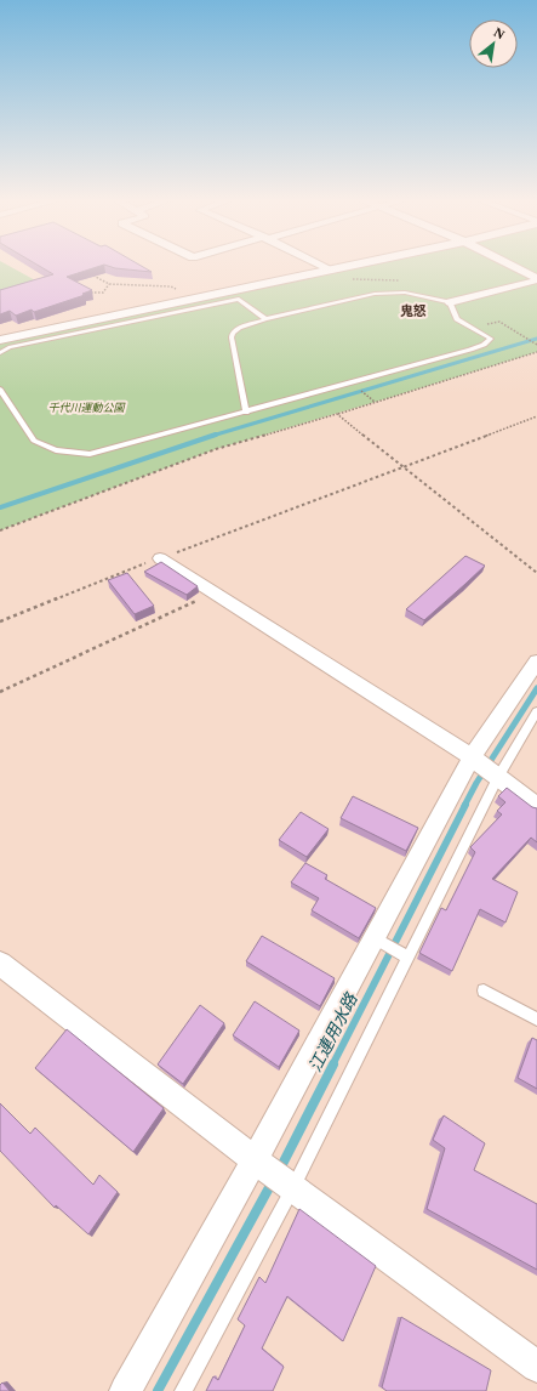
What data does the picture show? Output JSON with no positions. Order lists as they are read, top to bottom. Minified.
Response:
{"districts":["鬼怒"],"water":["江連用水路"],"parks":["千代川運動公園"],"north":"top right"}
